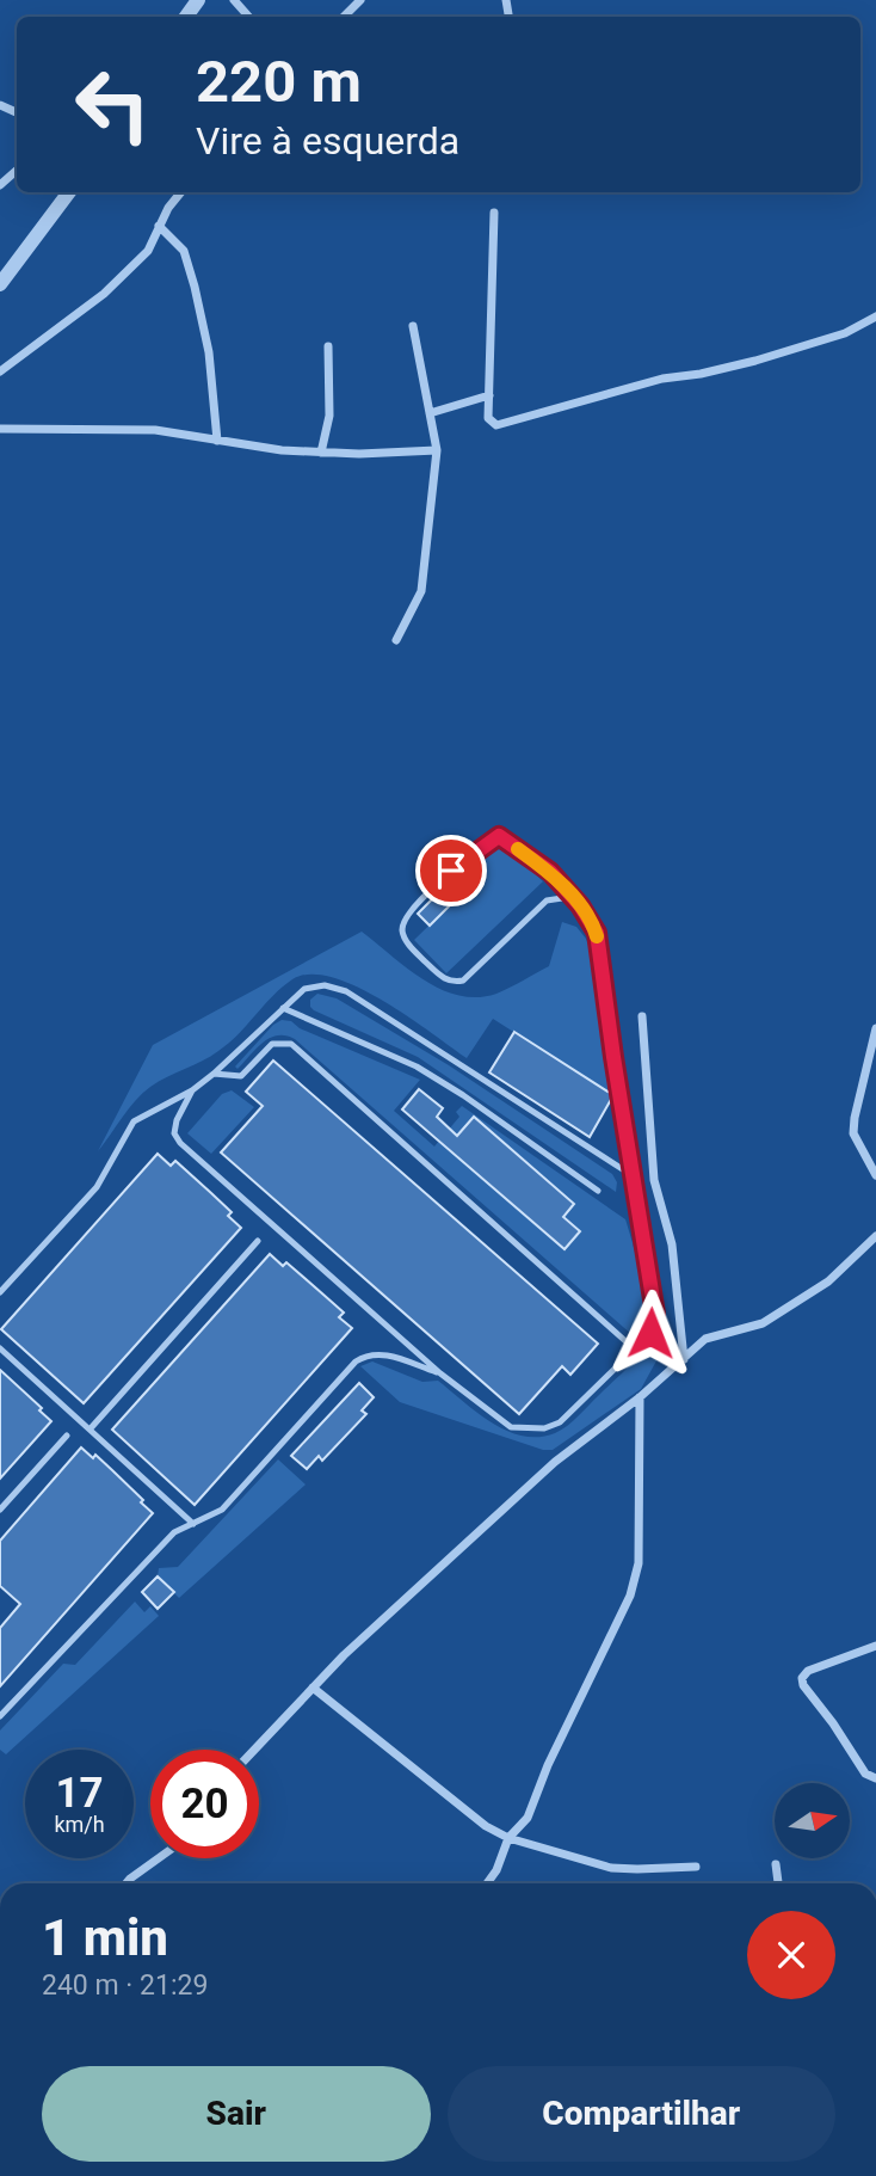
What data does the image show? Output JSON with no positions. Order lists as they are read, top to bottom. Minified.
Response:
{"north":"right","page":{"turn":["220 m","Vire à esquerda"],"speed":"17 km/h","limit":"20","heading":["1 min","240 m · 21:29"],"buttons":["Sair","Compartilhar"]}}
